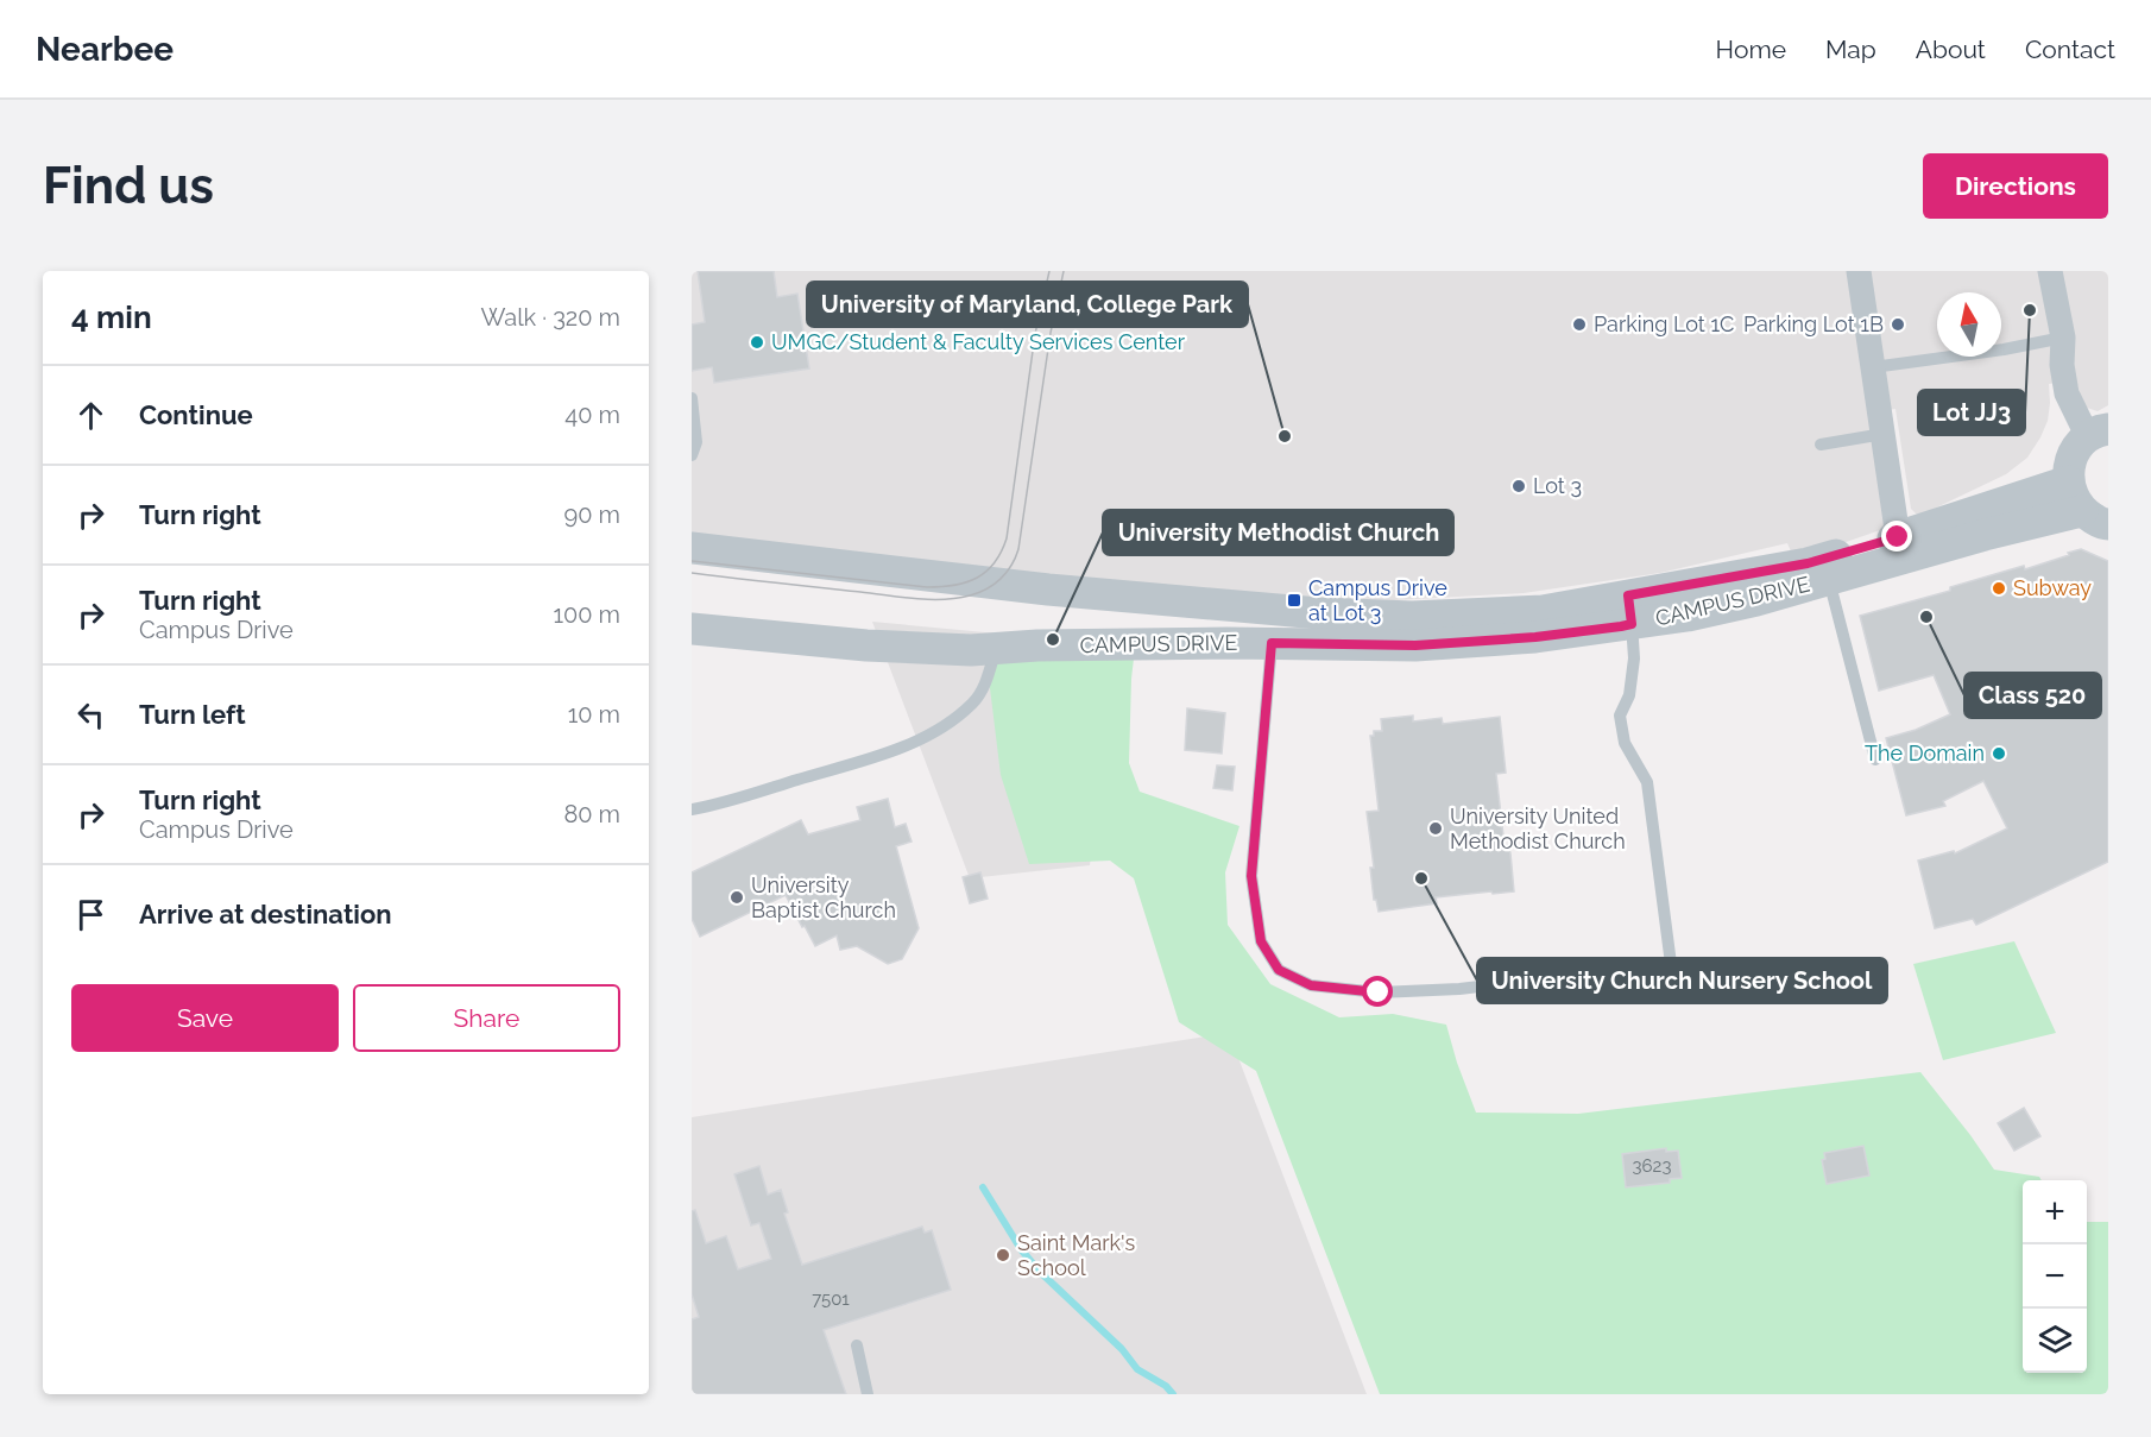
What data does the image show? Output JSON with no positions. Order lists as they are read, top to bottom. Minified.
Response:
{"streets":{"street":["CAMPUS DRIVE"]},"places":{"other":["Lot JJ3","Parking Lot 1C","Parking Lot 1B","UMGC/Student & Faculty Services Center","University of Maryland, College Park","Lot 3","Subway","Class 520","University Methodist Church","The Domain","University United Methodist Church","University Church Nursery School","University Baptist Church","Saint Mark's School"],"transit":["Campus Drive at Lot 3"]},"house_numbers":["3623","7501"],"north":"top","page":{"header":"Nearbee","nav":["Home","Map","About","Contact"],"buttons":["Directions",["Save","Share"]],"title":"Find us","heading":["4 min","Walk · 320 m"],"list":[["Continue","40 m"],["Turn right","90 m"],["Turn right","Campus Drive","100 m"],["Turn left","10 m"],["Turn right","Campus Drive","80 m"],"Arrive at destination"],"map_buttons":["+","−"]}}
